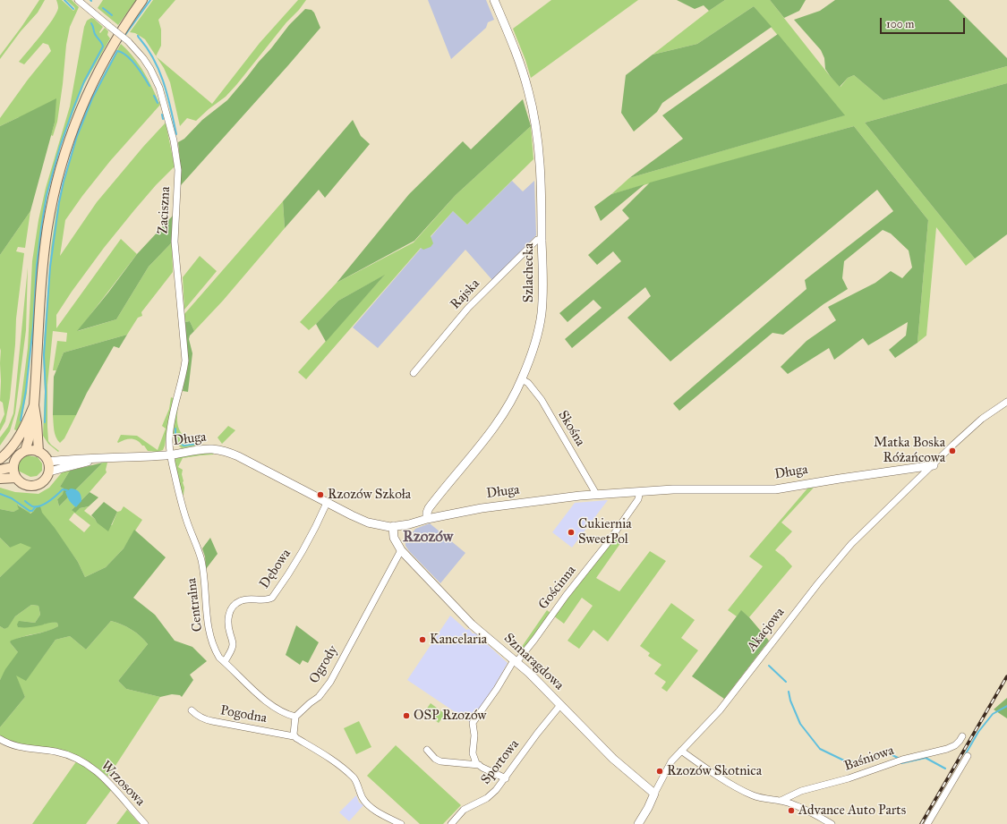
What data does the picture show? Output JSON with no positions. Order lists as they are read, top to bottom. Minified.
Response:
{"streets":{"street":["Zaciszna","Szlachecka","Rajska","Skośna","Długa","Dębowa","Gościnna","Centralna","Akacjowa","Szmaragdowa","Ogrody","Pogodna","Baśniowa","Sportowa","Wrzosowa"]},"crossings":[["Zaciszna","Długa"],["Zaciszna","Centralna"],["Szlachecka","Rajska"],["Szlachecka","Skośna"],["Szlachecka","Długa"],["Skośna","Długa"],["Długa","Dębowa"],["Długa","Gościnna"],["Długa","Centralna"],["Długa","Akacjowa"],["Długa","Szmaragdowa"],["Dębowa","Centralna"],["Gościnna","Szmaragdowa"],["Centralna","Ogrody"],["Akacjowa","Szmaragdowa"],["Szmaragdowa","Ogrody"],["Szmaragdowa","Sportowa"]],"districts":["Rzozów"],"places":["Matka Boska Różańcowa","Rzozów Szkoła","Cukiernia SweetPol","Kancelaria","OSP Rzozów","Rzozów Skotnica","Advance Auto Parts"],"scale_bar":"100 m"}
